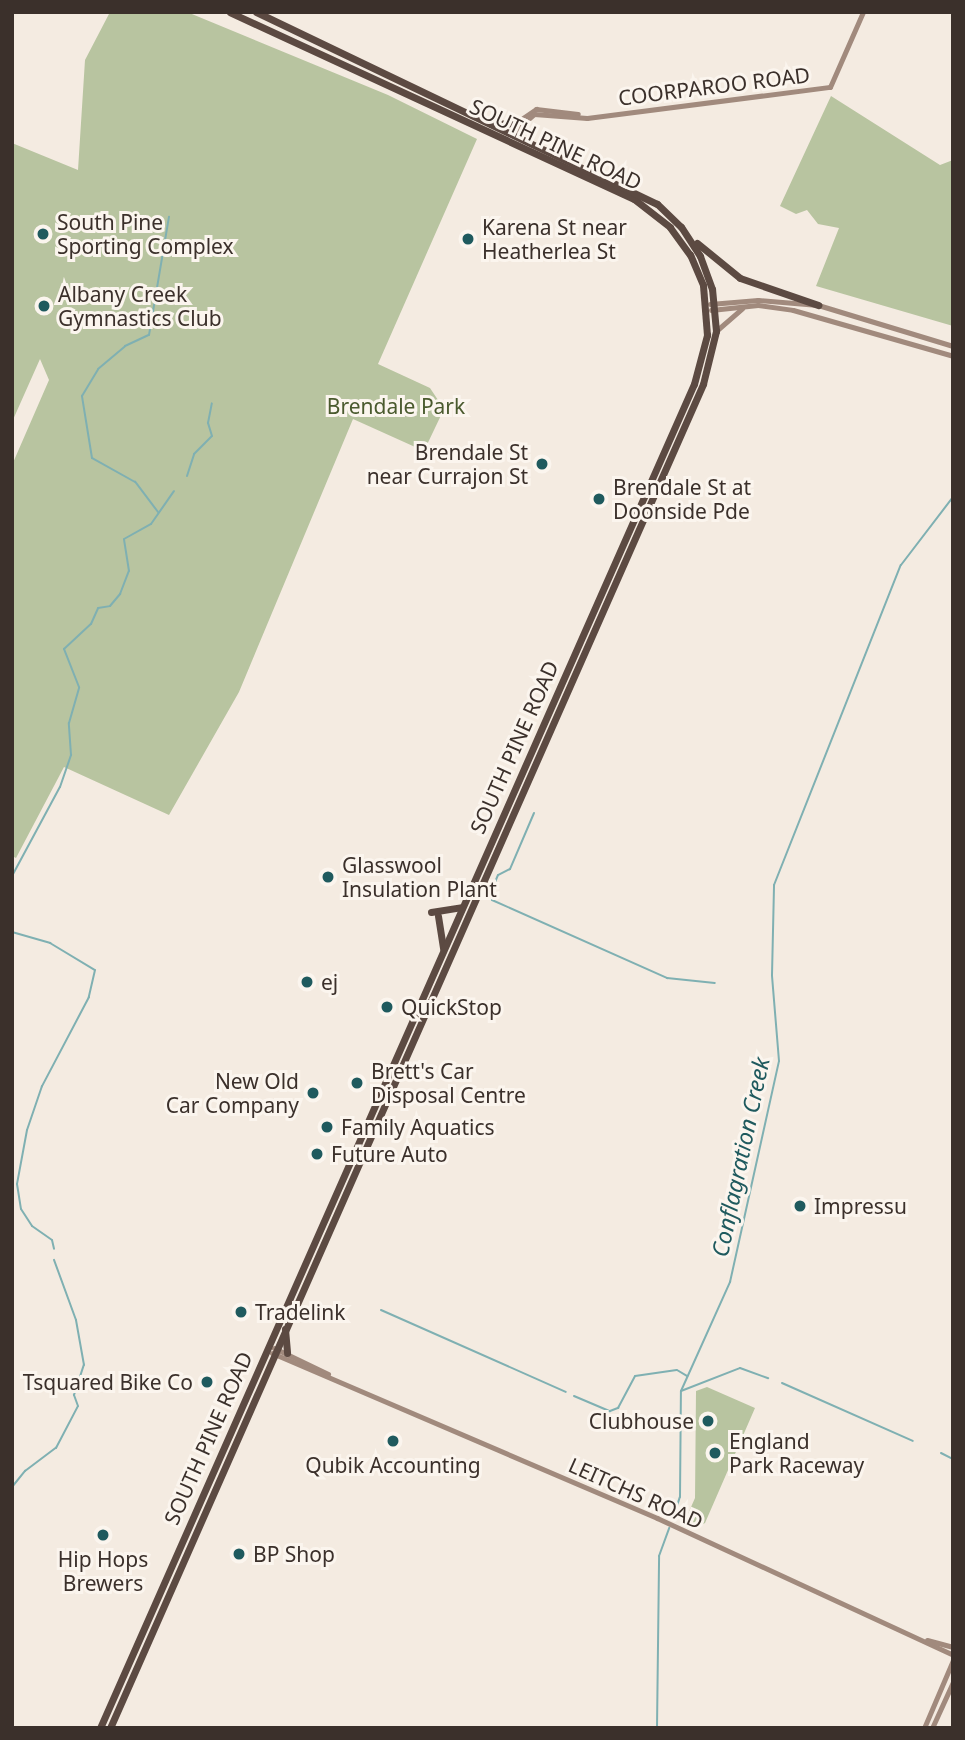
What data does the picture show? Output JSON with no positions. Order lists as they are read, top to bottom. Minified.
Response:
{"streets":{"highway":["SOUTH PINE ROAD"],"street":["COORPAROO ROAD","LEITCHS ROAD"]},"crossings":[["COORPAROO ROAD","SOUTH PINE ROAD"],["SOUTH PINE ROAD","LEITCHS ROAD"]],"water":["Conflagration Creek"],"parks":["Brendale Park"],"places":["South Pine Sporting Complex","Karena St near Heatherlea St","Albany Creek Gymnastics Club","Brendale St near Currajon St","Brendale St at Doonside Pde","Glasswool Insulation Plant","ej","QuickStop","Brett's Car Disposal Centre","New Old Car Company","Family Aquatics","Future Auto","Impressu","Tradelink","Tsquared Bike Co","Clubhouse","Qubik Accounting","England Park Raceway","Hip Hops Brewers","BP Shop"]}
